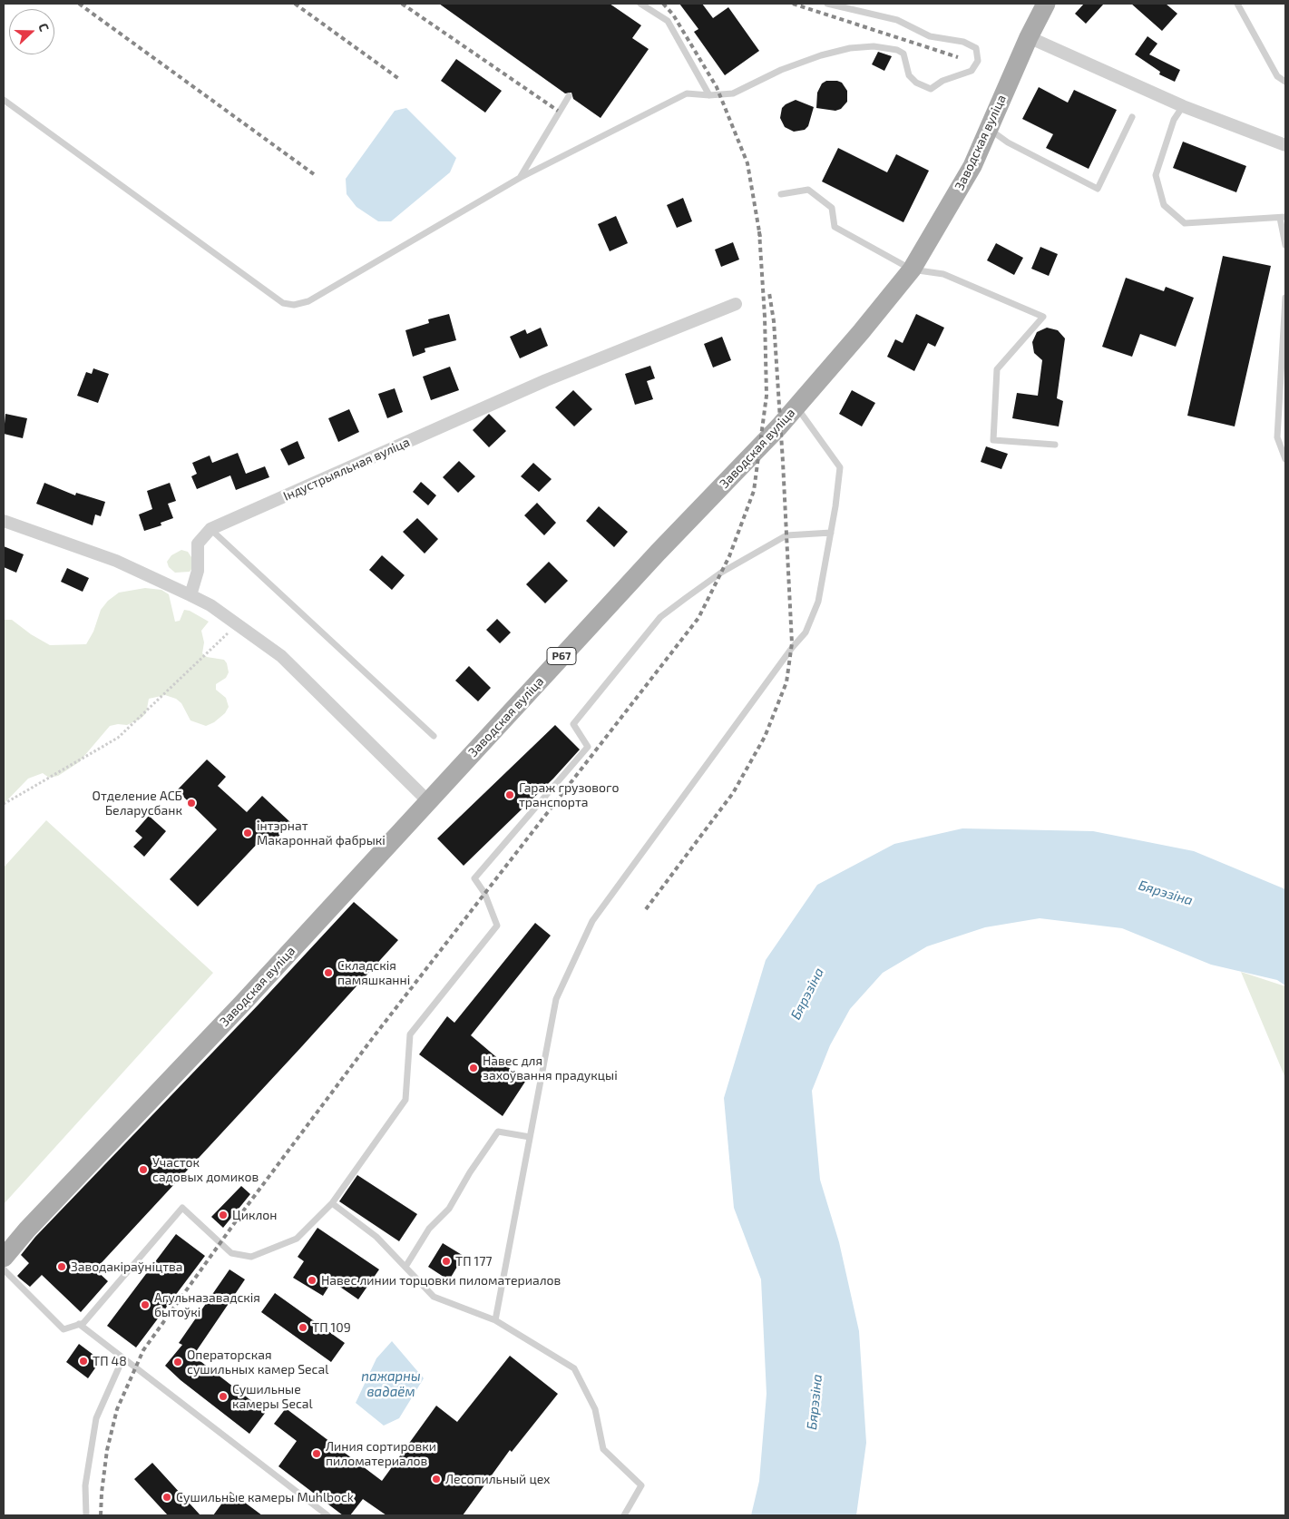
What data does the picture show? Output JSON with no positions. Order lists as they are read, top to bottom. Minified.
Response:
{"streets":{"main road":["Заводская вуліца","Р67"],"street":["Індустрыяльная вуліца"]},"water":["Бярэзіна","пажарны вадаём"],"places":["Гараж грузового транспорта","Отделение АСБ Беларусбанк","інтэрнат Макароннай фабрыкі","Складскія памяшканні","Навес для захоўвання прадукцыі","Участок садовых домиков","Циклон","ТП 177","Заводакіраўніцтва","Навес линии торцовки пиломатериалов","Агульназавадскія бытоўкі","ТП 109","ТП 48","Операторская сушильных камер Secal","Сушильные камеры Secal","Линия сортировки пиломатериалов","Лесопильный цех","Cушильные камеры Muhlbock"],"north":"right"}
